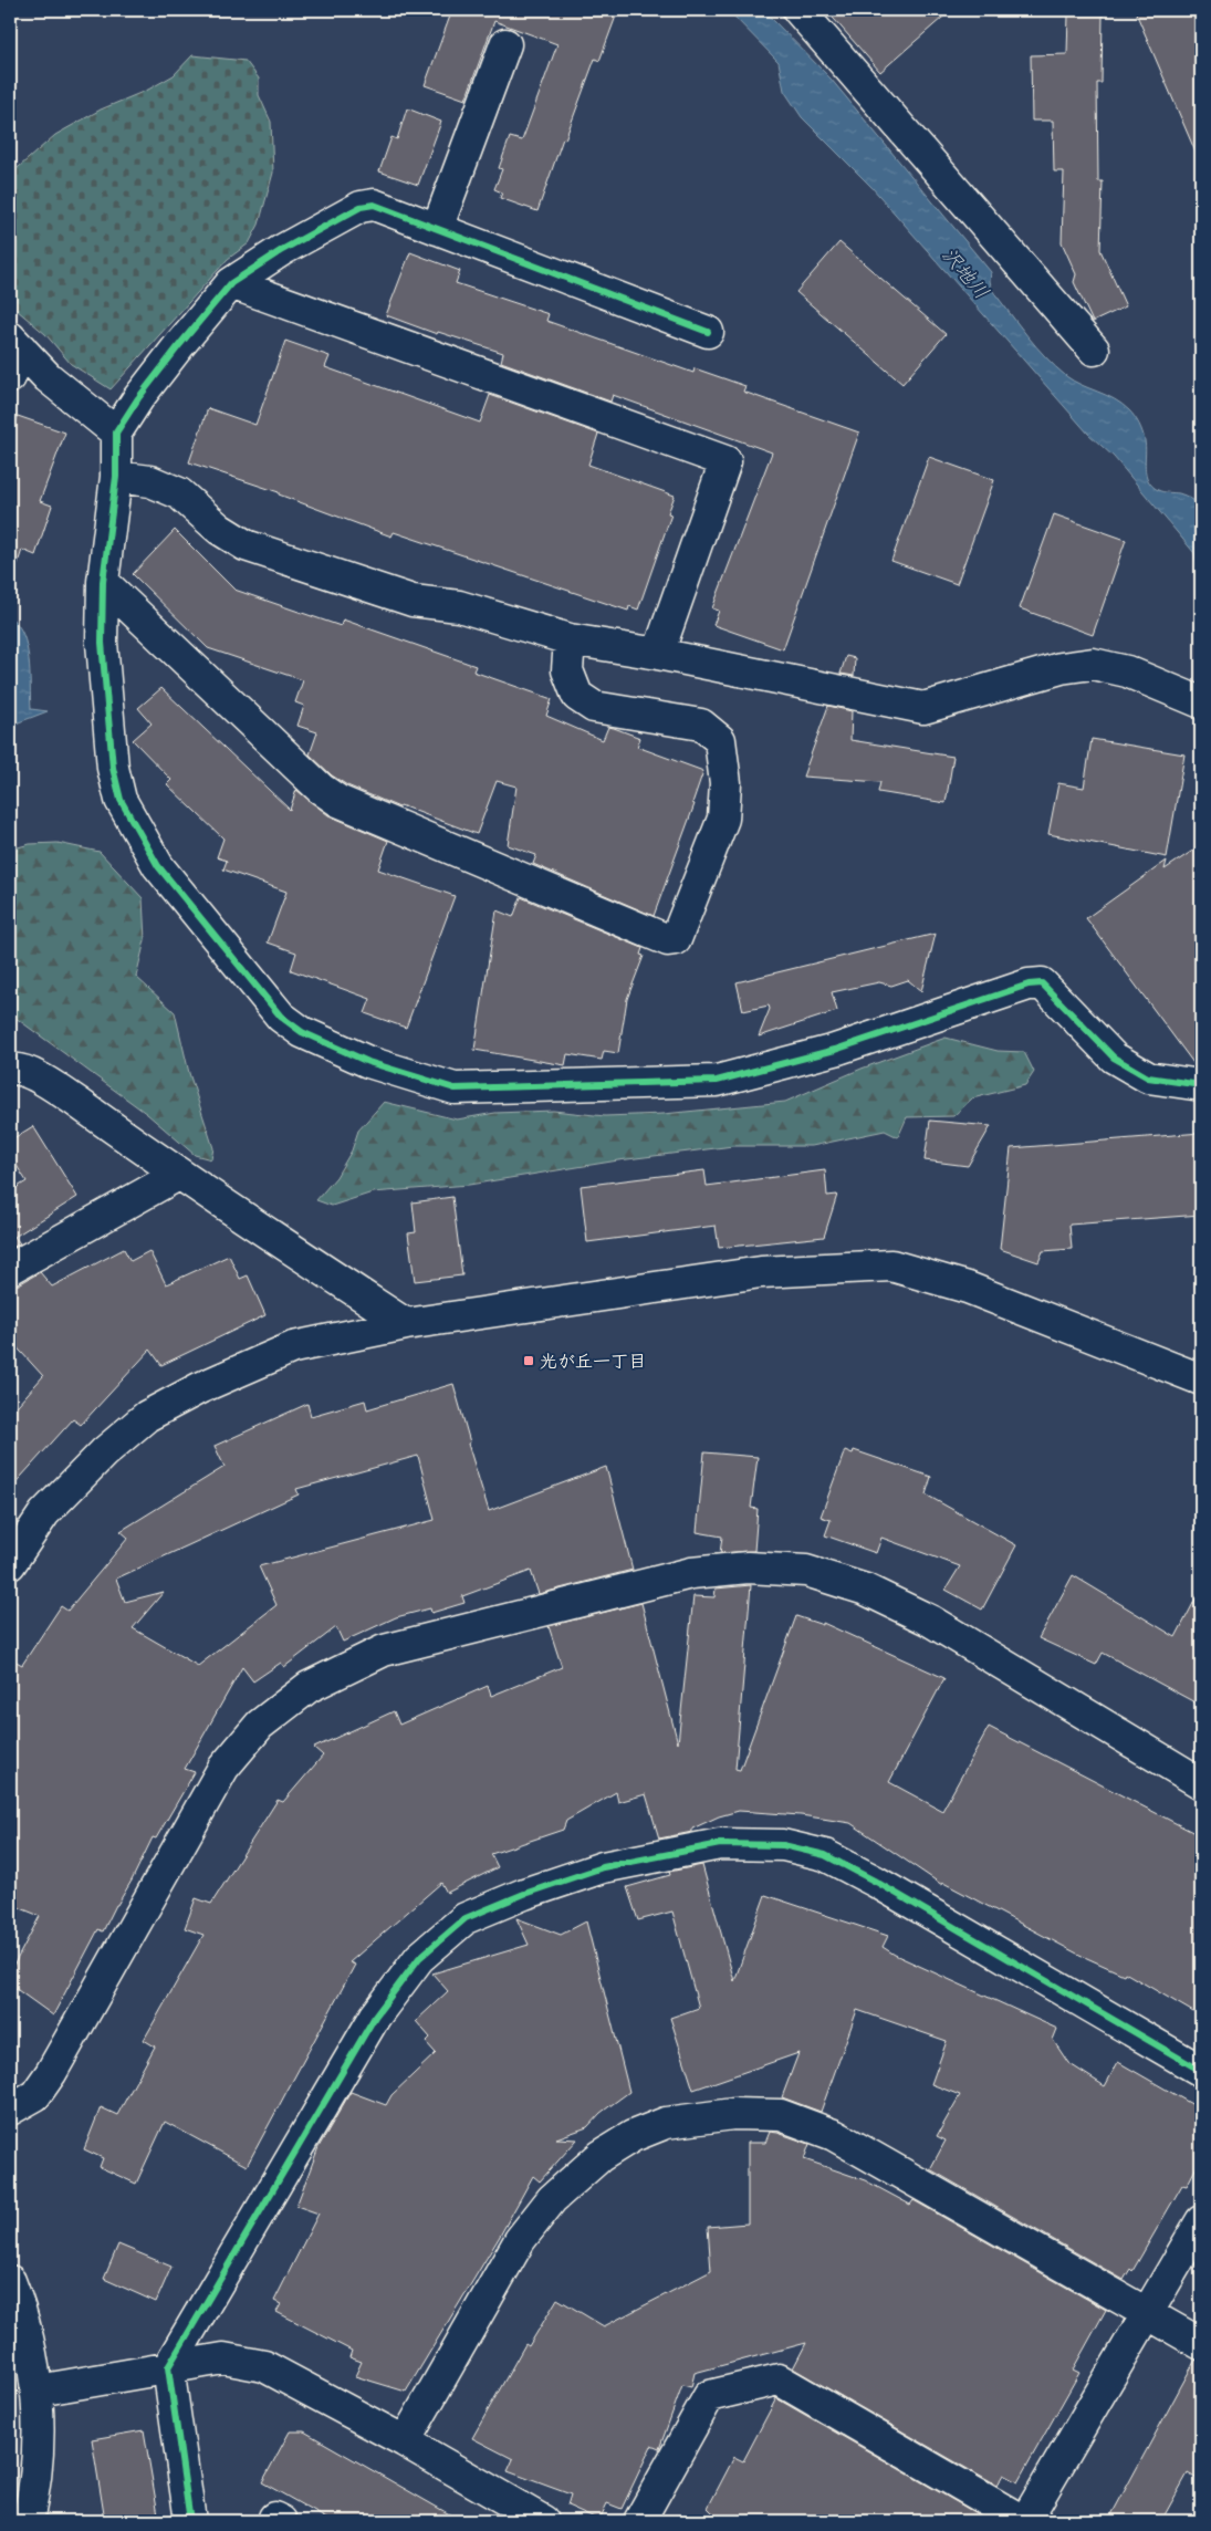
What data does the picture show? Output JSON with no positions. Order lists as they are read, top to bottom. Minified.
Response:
{"water":["沢地川"],"places":{"transit":["光が丘一丁目"]}}
